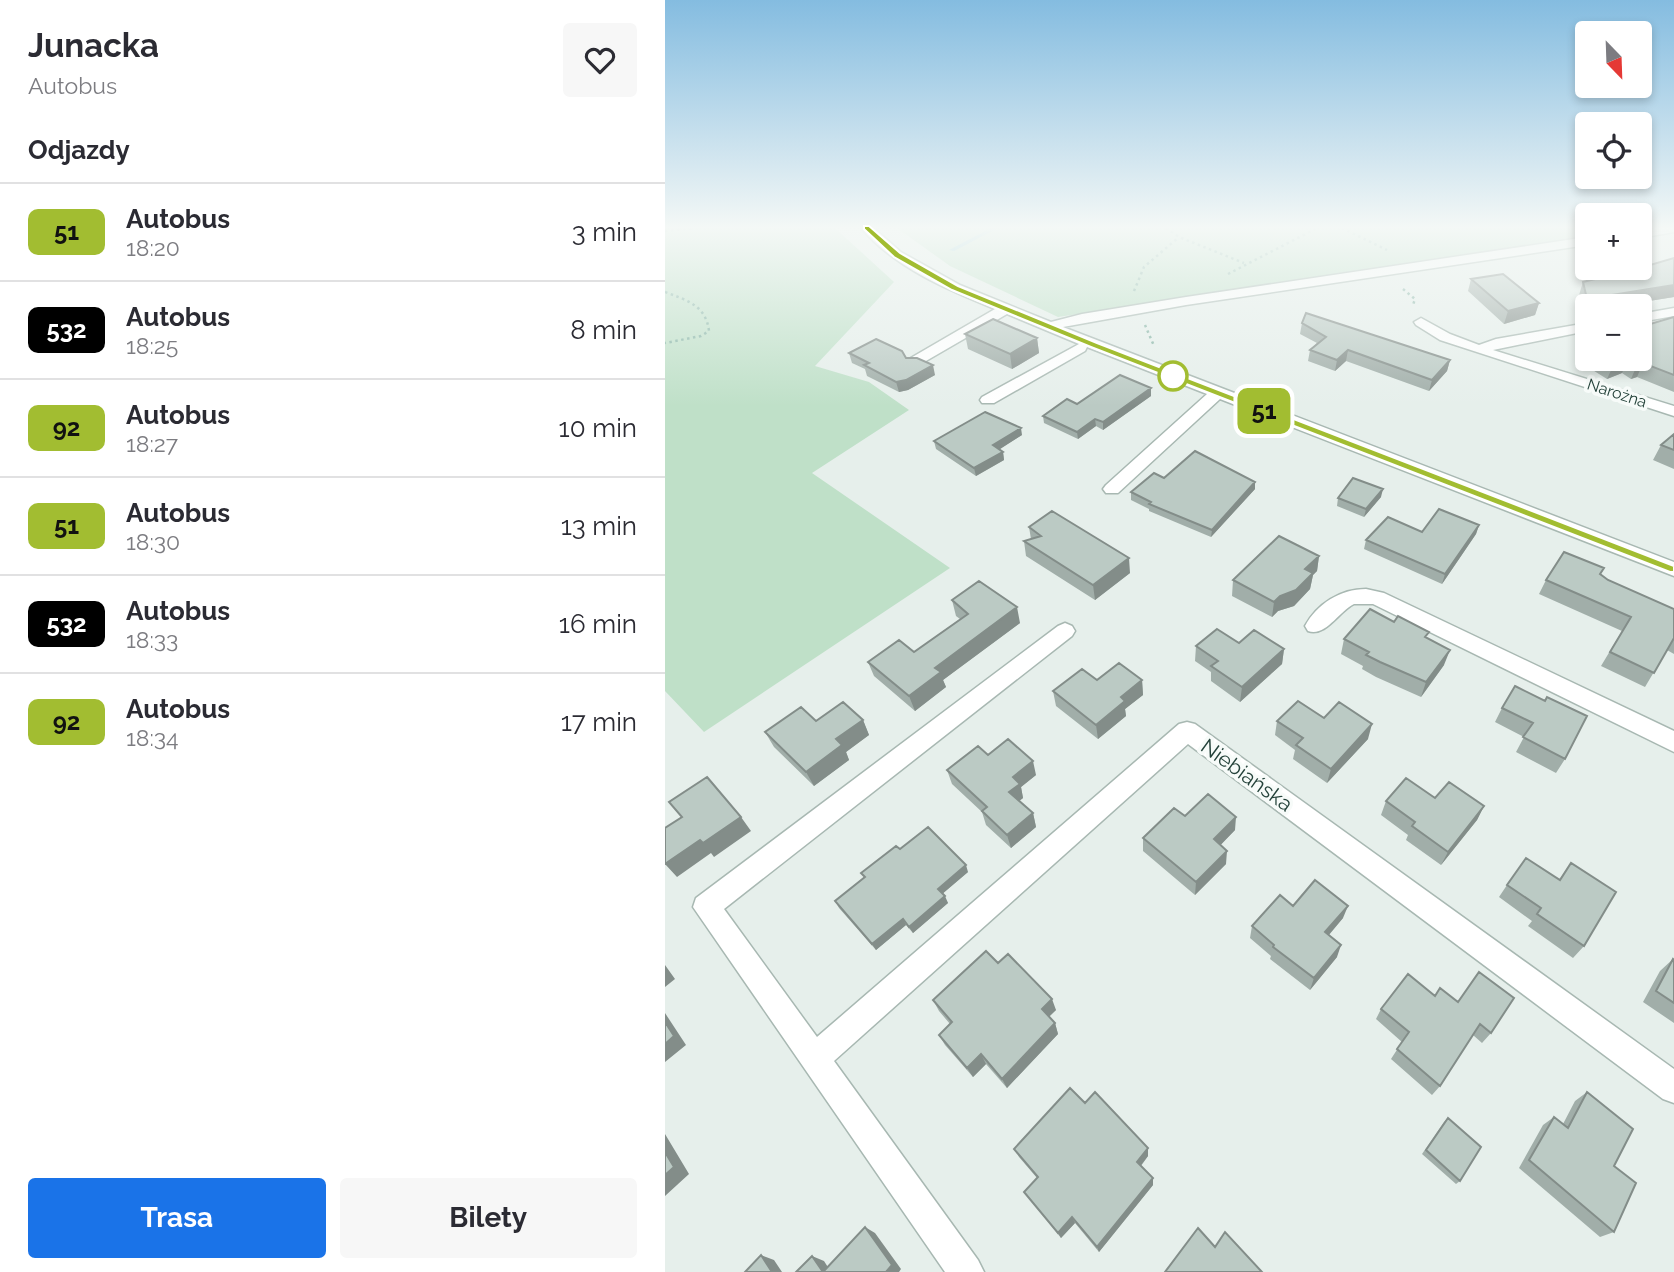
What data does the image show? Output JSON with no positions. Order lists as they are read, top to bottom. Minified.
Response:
{"streets":{"street":["Narożna","Niebiańska"]},"lines":["bus line 51"],"north":"bottom right","page":{"heading":[["Junacka","Autobus"],"Odjazdy"],"on_map":"51","map_buttons":["+","−"],"list":[{"mark":"51","name":"Autobus","note":"18:20","value":"3 min"},{"mark":"532","name":"Autobus","note":"18:25","value":"8 min"},{"mark":"92","name":"Autobus","note":"18:27","value":"10 min"},{"mark":"51","name":"Autobus","note":"18:30","value":"13 min"},{"mark":"532","name":"Autobus","note":"18:33","value":"16 min"},{"mark":"92","name":"Autobus","note":"18:34","value":"17 min"}],"buttons":["Trasa","Bilety"]}}
